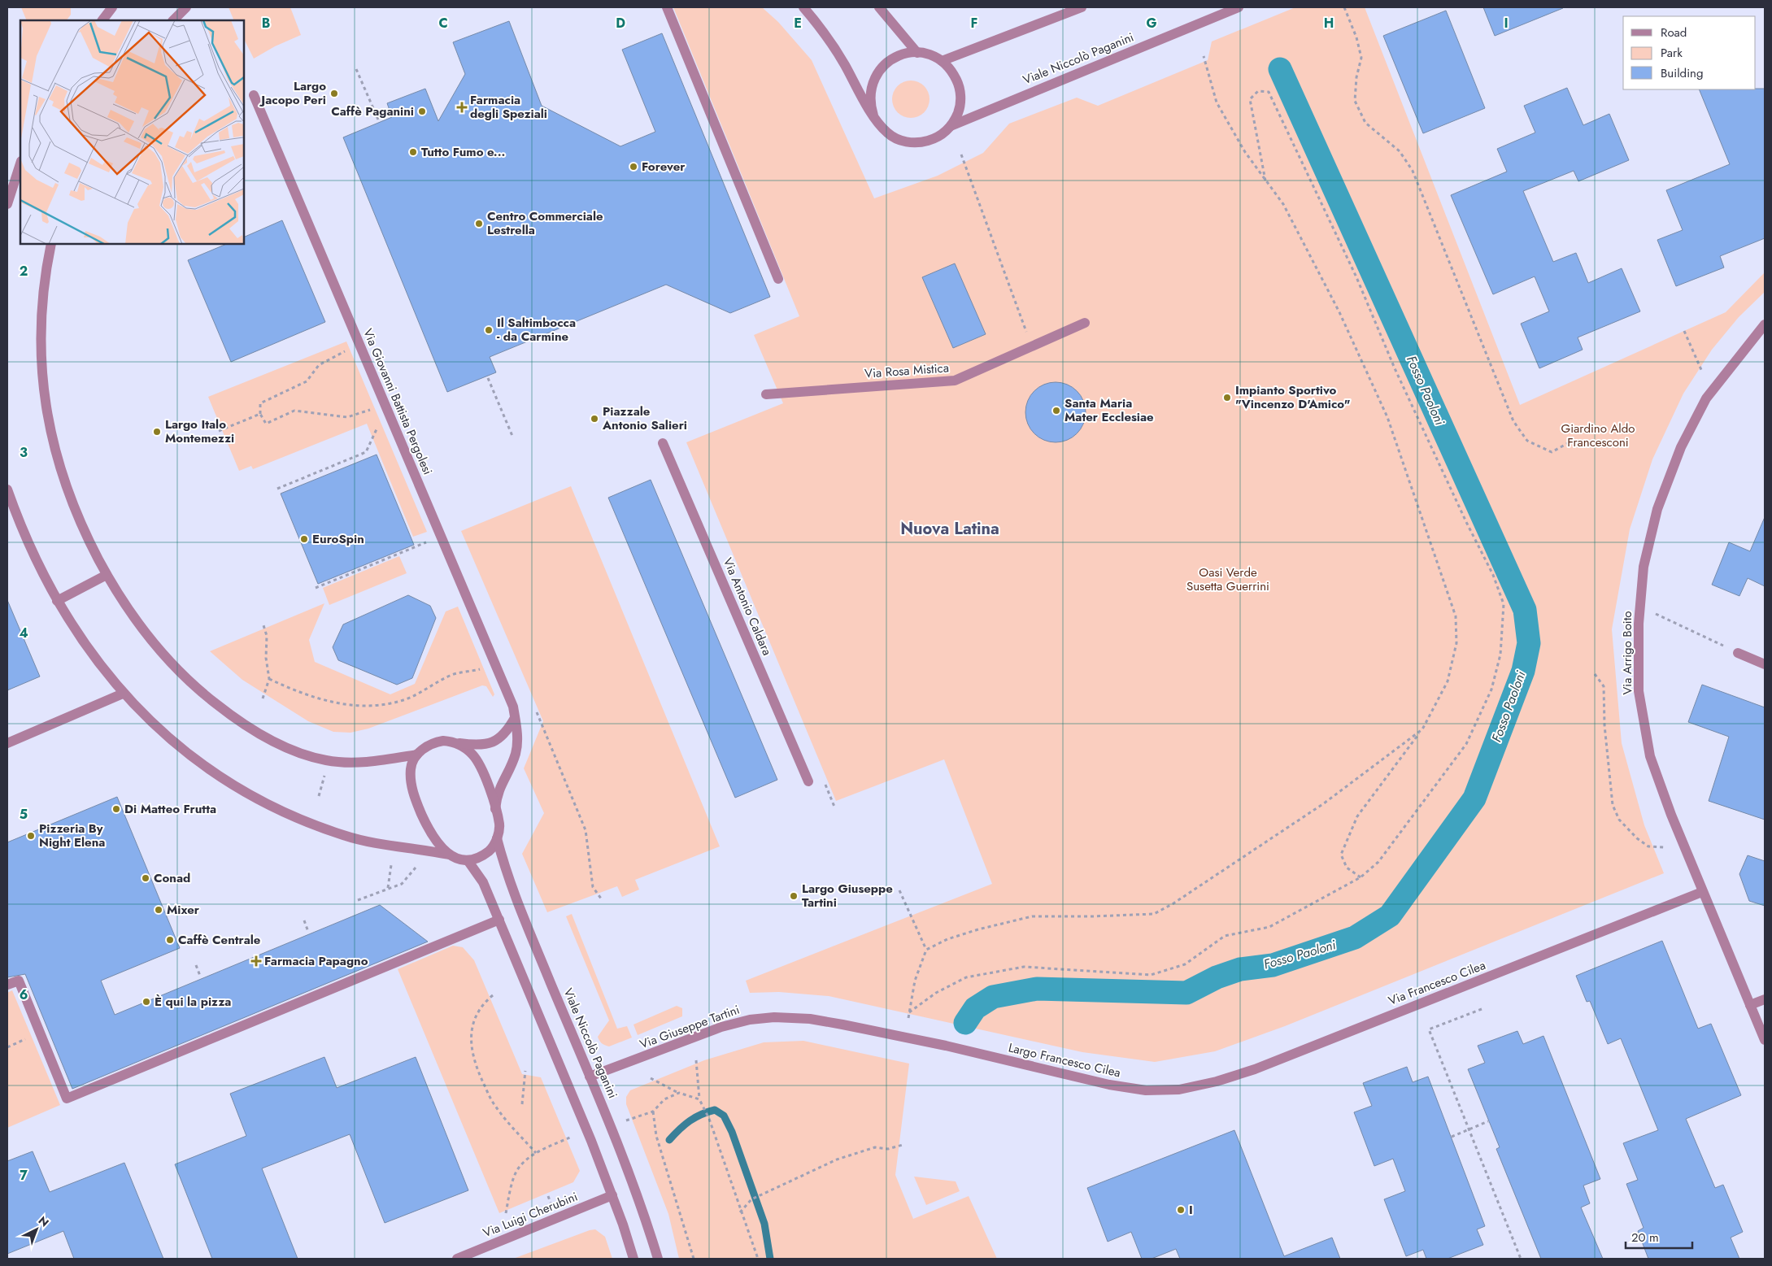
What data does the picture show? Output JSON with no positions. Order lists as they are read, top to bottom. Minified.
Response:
{"streets":{"street":["Viale Niccolò Paganini","Via Rosa Mistica","Via Giovanni Battista Pergolesi","Via Antonio Caldara","Via Arrigo Boito","Via Francesco Cilea","Via Giuseppe Tartini","Largo Francesco Cilea","Via Luigi Cherubini"]},"crossings":[["Viale Niccolò Paganini","Via Giovanni Battista Pergolesi"],["Viale Niccolò Paganini","Via Giuseppe Tartini"],["Via Arrigo Boito","Via Francesco Cilea"],["Via Francesco Cilea","Largo Francesco Cilea"],["Via Giuseppe Tartini","Largo Francesco Cilea"]],"districts":["Nuova Latina"],"water":["Fosso Paoloni"],"parks":["Giardino Aldo Francesconi","Oasi Verde Susetta Guerrini"],"places":{"other":["Largo Jacopo Peri","Caffè Paganini","Tutto Fumo e...","Forever","Centro Commerciale Lestrella","Il Saltimbocca - da Carmine","Impianto Sportivo \"Vincenzo D'Amico\"","Santa Maria Mater Ecclesiae","Piazzale Antonio Salieri","Largo Italo Montemezzi","EuroSpin","Di Matteo Frutta","Pizzeria By Night Elena","Conad","Largo Giuseppe Tartini","Mixer","Caffè Centrale","È qui la pizza","I"],"health":["Farmacia degli Speziali","Farmacia Papagno"]},"legend":["Road","Park","Building"],"scale_bar":"20 m","north":"top right","grid":{"columns":["B","C","D","E","F","G","H","I"],"rows":["2","3","4","5","6","7"]}}
